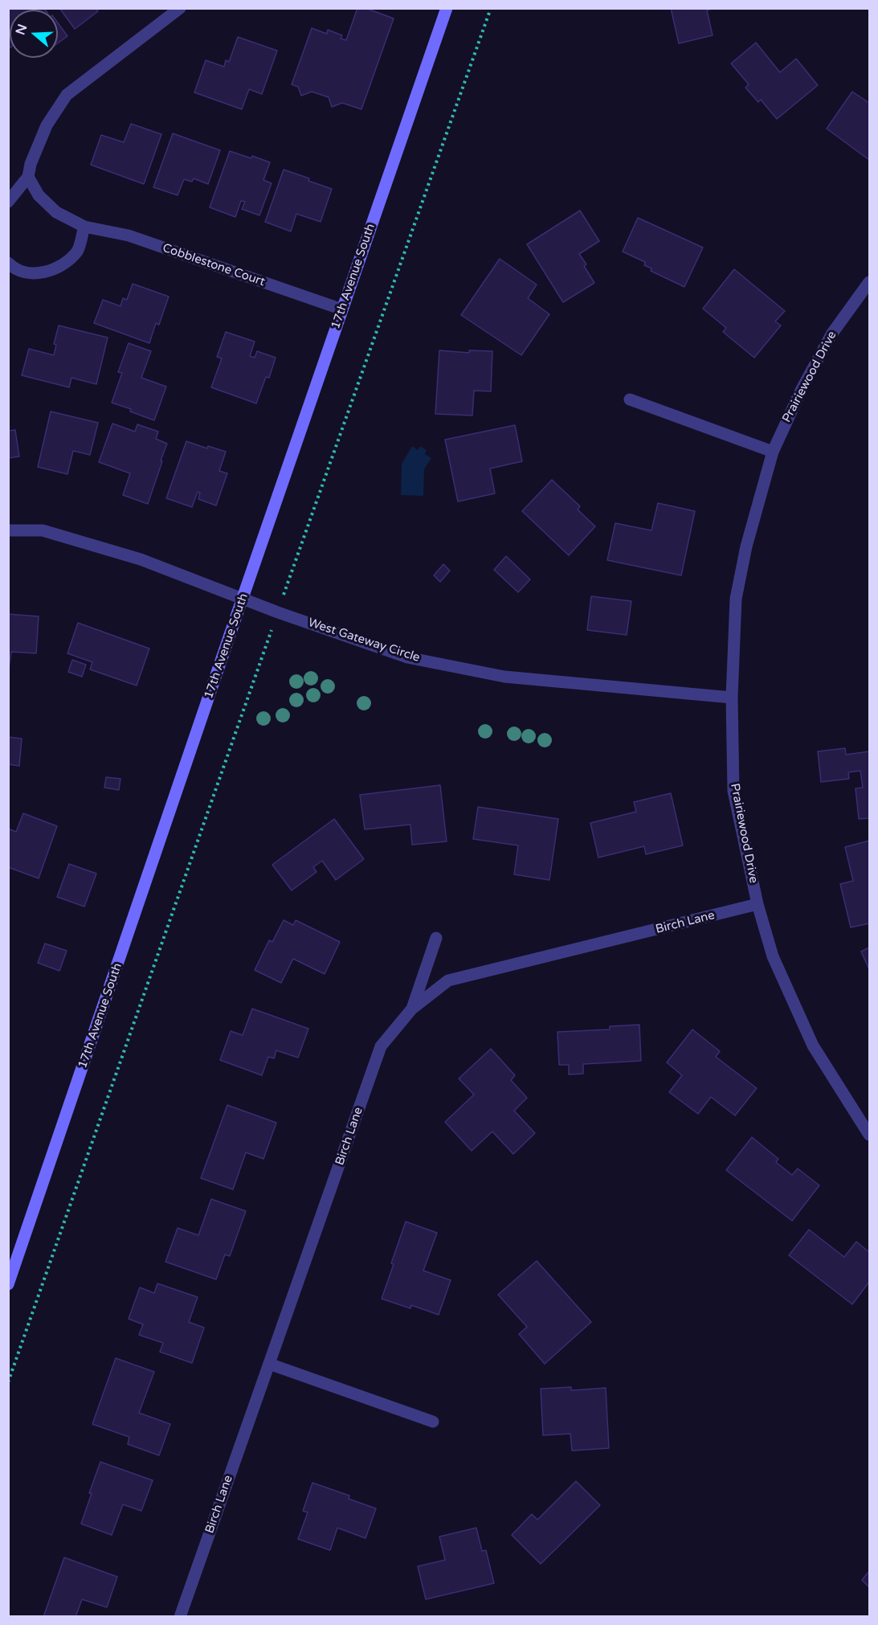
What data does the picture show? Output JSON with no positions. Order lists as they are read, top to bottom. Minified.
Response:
{"streets":{"street":["Cobblestone Court","17th Avenue South","Prairiewood Drive","West Gateway Circle","Birch Lane"]},"crossings":[["Cobblestone Court","17th Avenue South"],["17th Avenue South","West Gateway Circle"],["Prairiewood Drive","West Gateway Circle"],["Prairiewood Drive","Birch Lane"]],"north":"left"}
